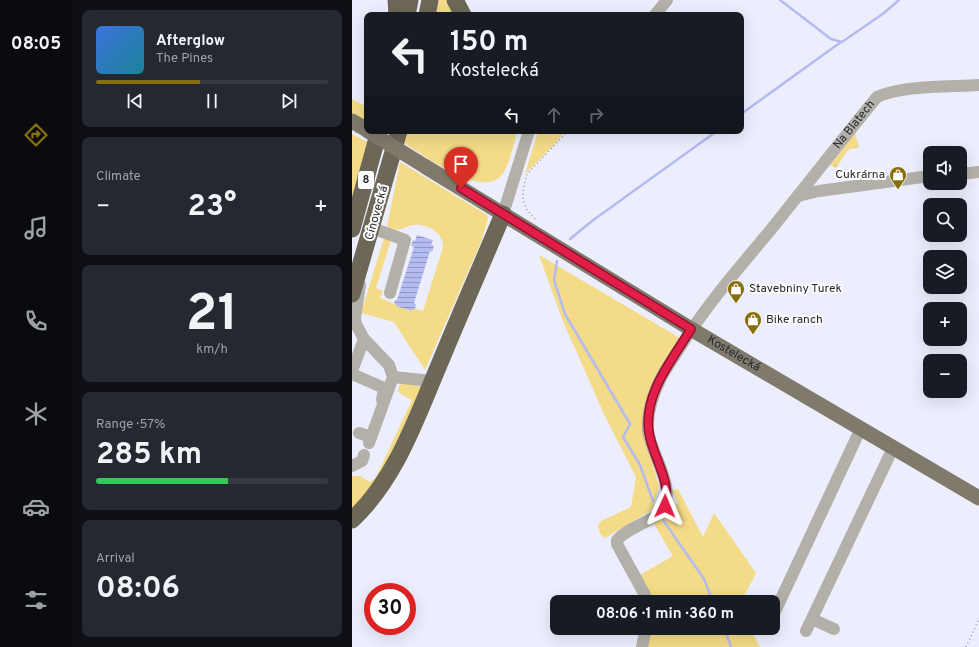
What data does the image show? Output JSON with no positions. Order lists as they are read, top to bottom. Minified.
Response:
{"streets":{"highway":["8","Cínovecká"],"main road":["Kostelecká"],"street":["Na Blatech"]},"crossings":[["Na Blatech","Kostelecká"]],"places":{"shop":["Cukrárna","Stavebniny Turek","Bike ranch"]},"page":{"tabs":"08:05","turn":["150 m","Kostelecká"],"song":["Afterglow","The Pines"],"tile":["Climate",["21","km/h"],["Range · 57%","285 km"],["Arrival","08:06"]],"map_buttons":["+","−"],"heat":["−","23°","+"],"limit":"30","trip":"08:06 · 1 min · 360 m"}}
